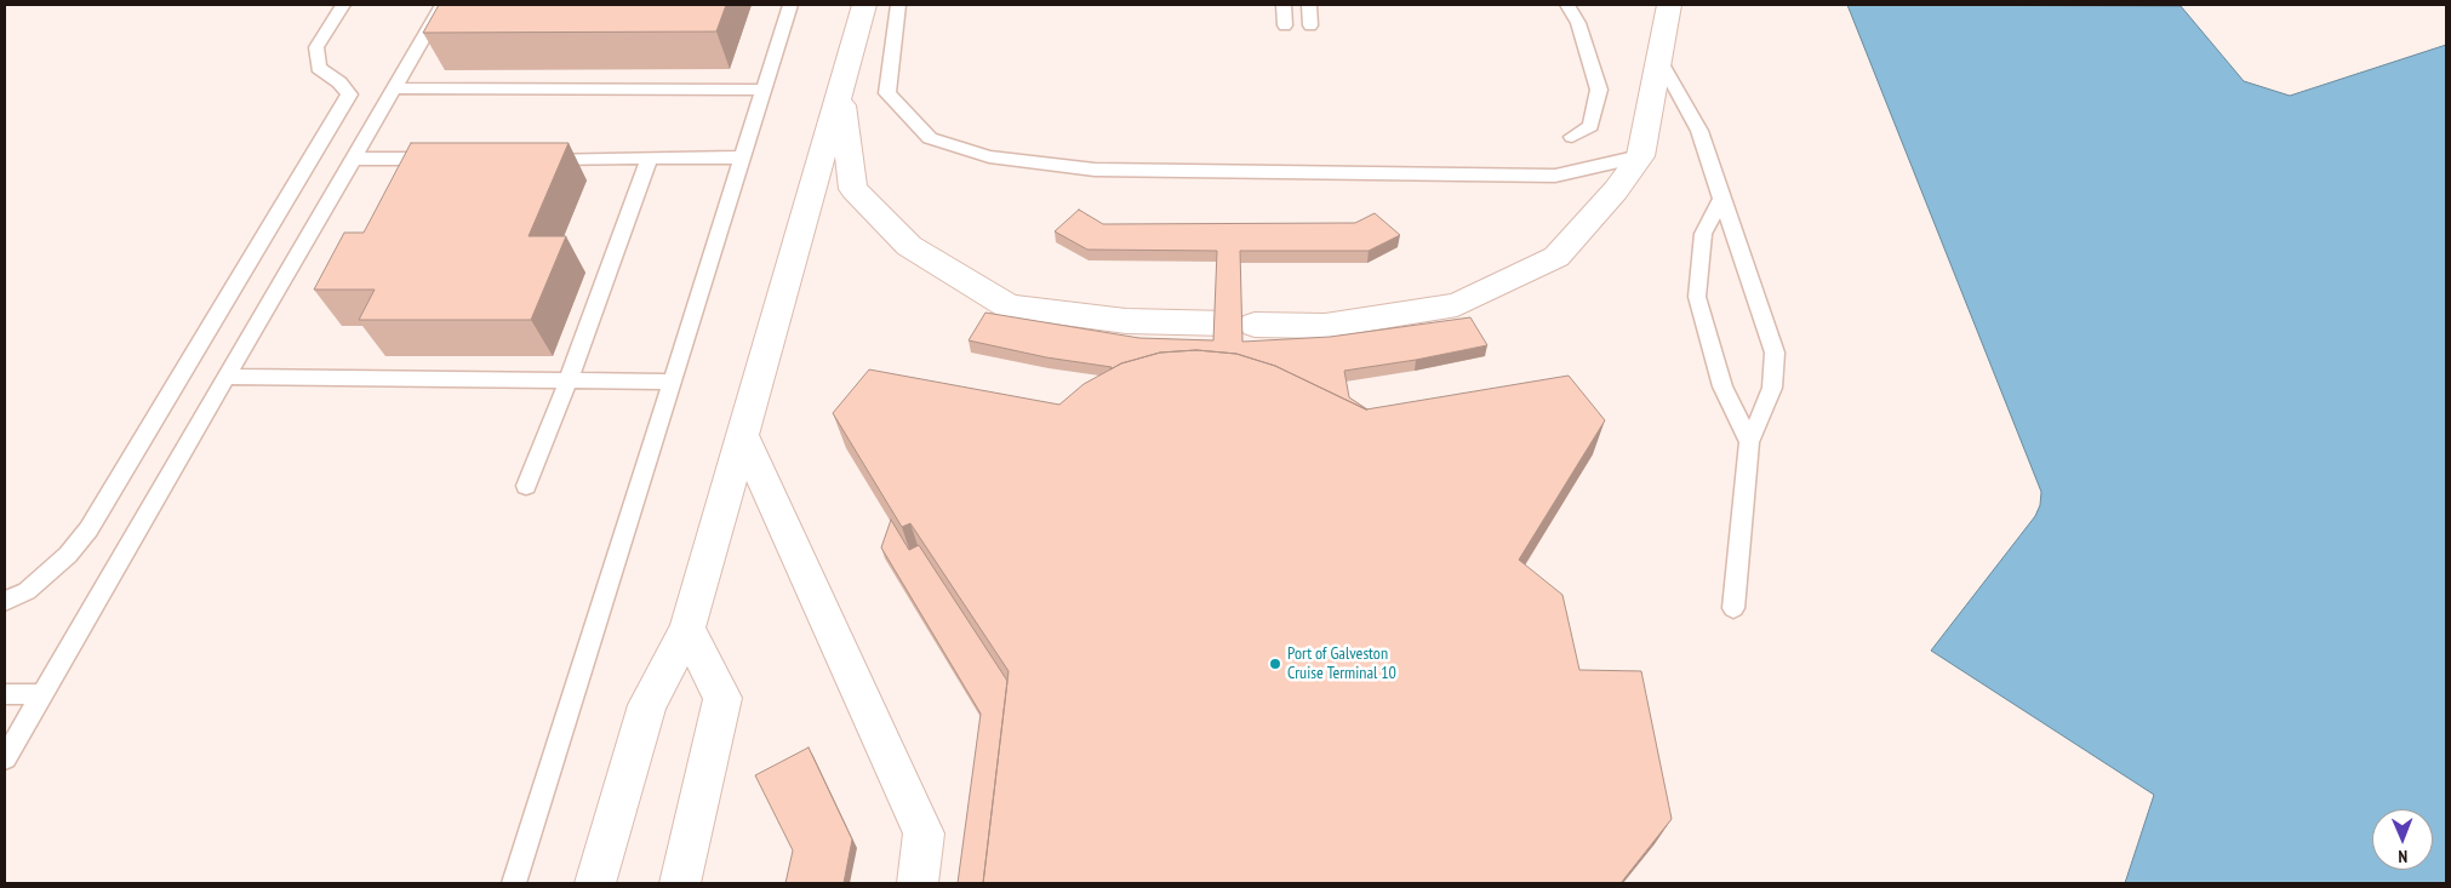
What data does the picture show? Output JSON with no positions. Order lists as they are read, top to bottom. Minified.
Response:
{"places":["Port of Galveston Cruise Terminal 10"],"north":"bottom"}
